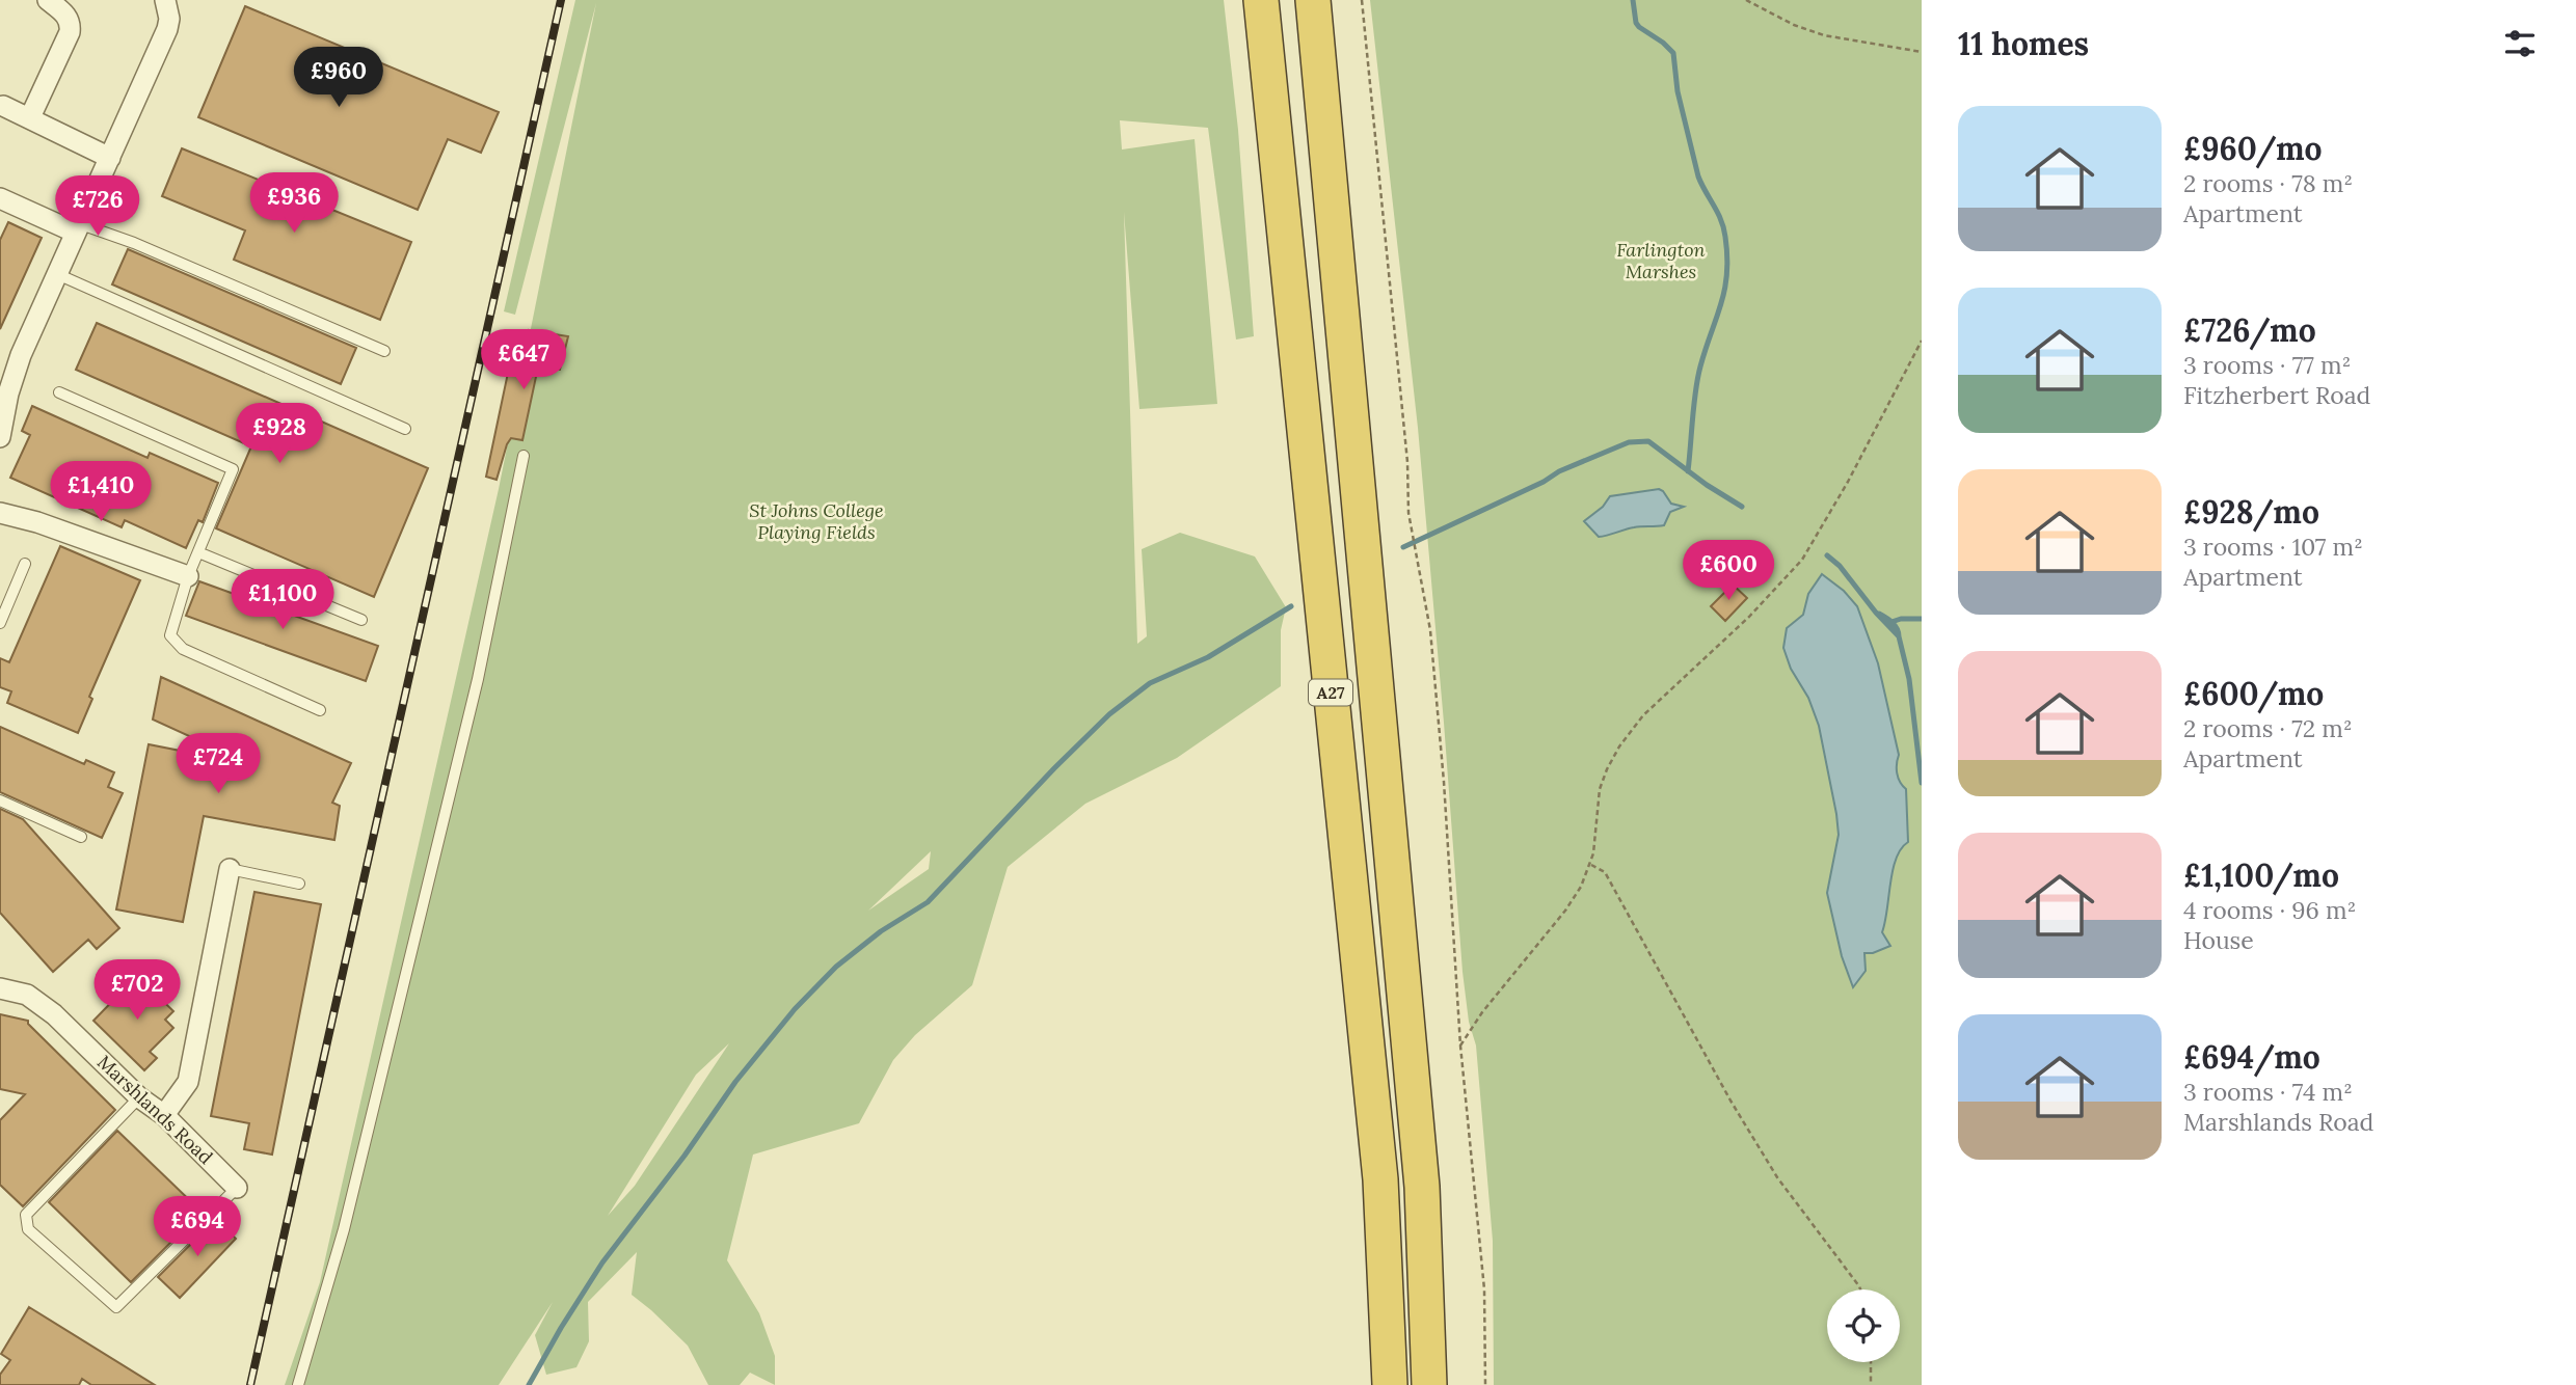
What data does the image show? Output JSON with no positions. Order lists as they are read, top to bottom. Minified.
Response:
{"streets":{"highway":["A27"],"street":["Marshlands Road"]},"parks":["Farlington Marshes","St Johns College Playing Fields"],"page":{"heading":"11 homes","price":["£960","£936","£726","£647","£928","£1,410","£600","£1,100","£724","£702","£694"],"list":[{"name":"£960/mo","note":"2 rooms · 78 m² · Apartment"},{"name":"£726/mo","note":"3 rooms · 77 m² · Fitzherbert Road"},{"name":"£928/mo","note":"3 rooms · 107 m² · Apartment"},{"name":"£600/mo","note":"2 rooms · 72 m² · Apartment"},{"name":"£1,100/mo","note":"4 rooms · 96 m² · House"},{"name":"£694/mo","note":"3 rooms · 74 m² · Marshlands Road"}]}}
